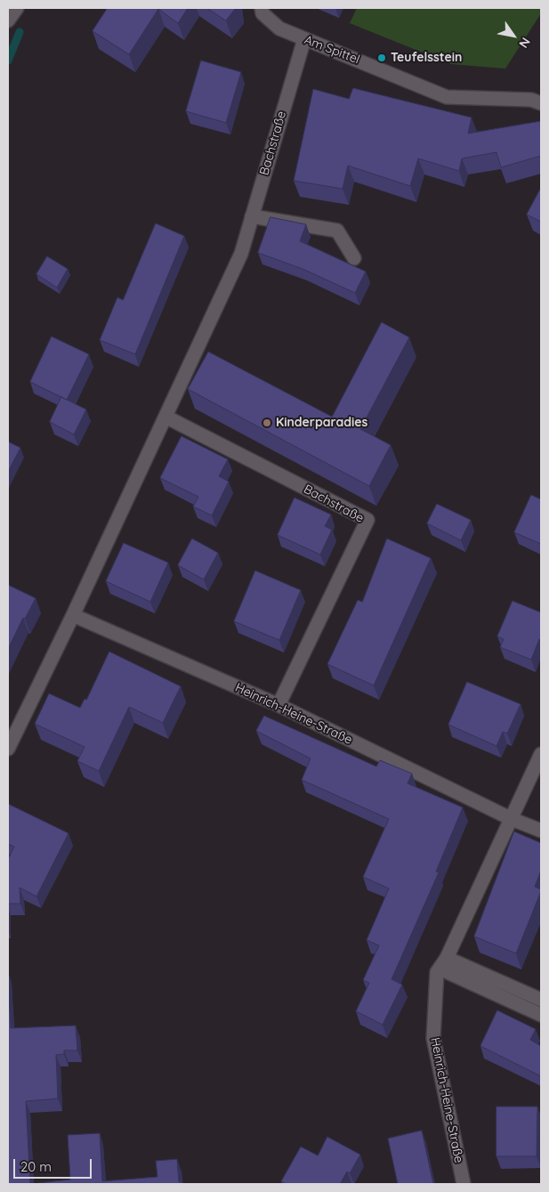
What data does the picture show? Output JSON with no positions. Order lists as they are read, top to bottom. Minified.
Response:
{"streets":{"street":["Am Spittel","Bachstraße","Heinrich-Heine-Straße"]},"crossings":[["Am Spittel","Bachstraße"],["Bachstraße","Heinrich-Heine-Straße"]],"places":["Teufelsstein","Kinderparadies"],"scale_bar":"20 m","north":"bottom right"}
